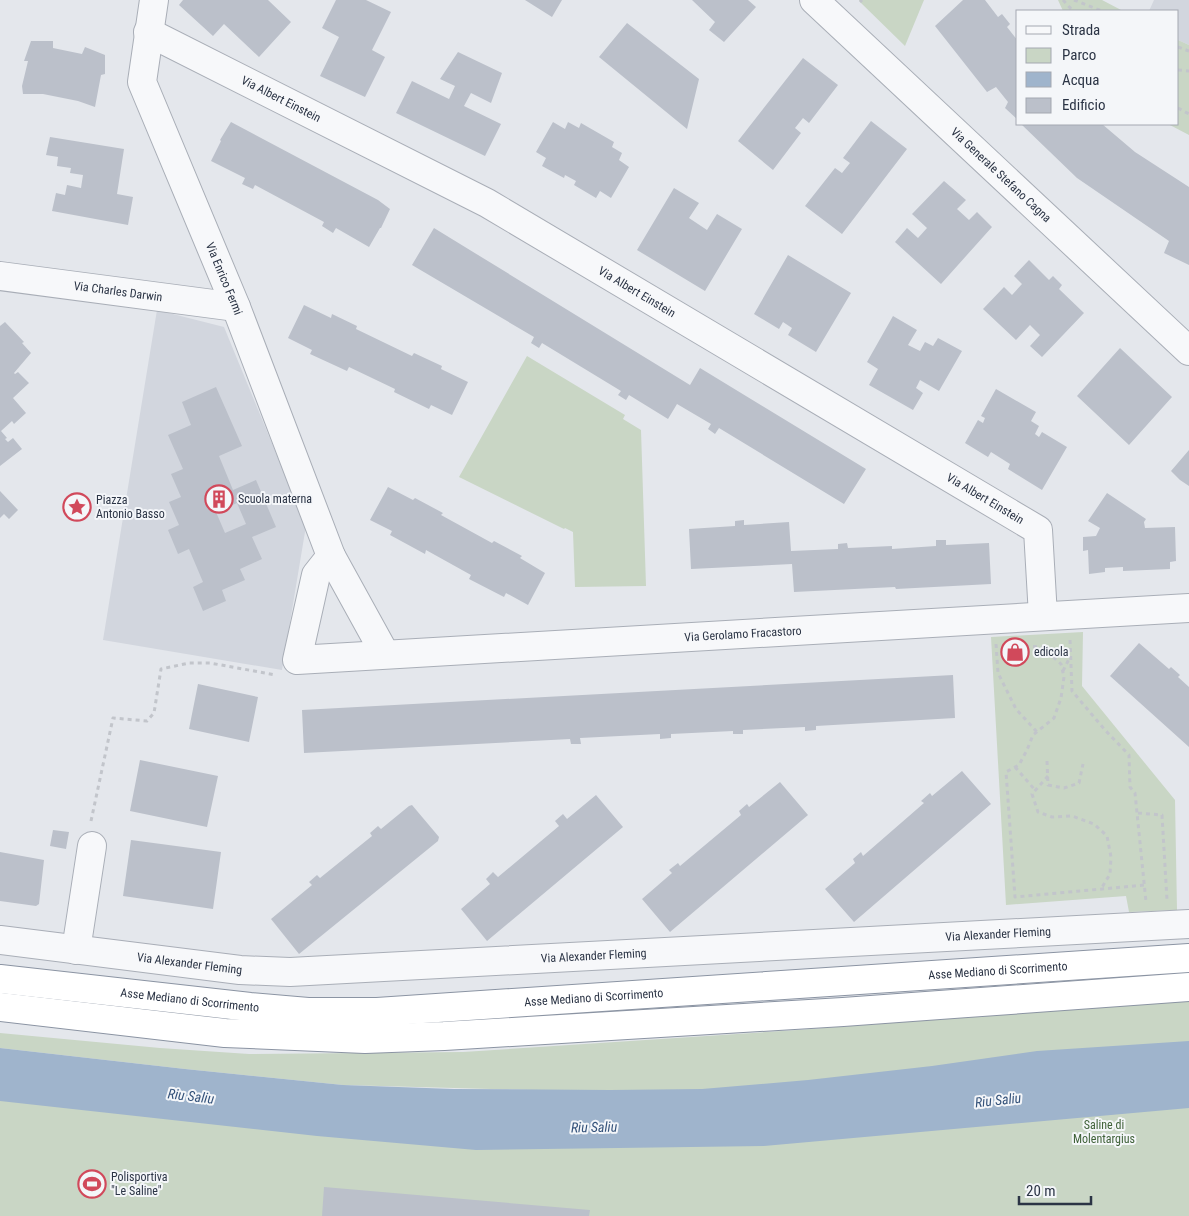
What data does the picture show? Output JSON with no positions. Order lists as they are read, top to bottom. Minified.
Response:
{"streets":{"highway":["Asse Mediano di Scorrimento"],"street":["Via Albert Einstein","Via Generale Stefano Cagna","Via Enrico Fermi","Via Charles Darwin","Via Gerolamo Fracastoro","Via Alexander Fleming"]},"crossings":[["Via Albert Einstein","Via Enrico Fermi"],["Via Albert Einstein","Via Gerolamo Fracastoro"],["Via Enrico Fermi","Via Charles Darwin"],["Via Enrico Fermi","Via Gerolamo Fracastoro"]],"water":["Riu Saliu"],"parks":["Saline di Molentargius"],"places":{"building":["Scuola materna"],"place":["Piazza Antonio Basso"],"shop":["edicola"],"sports":["Polisportiva \"Le Saline\""]},"legend":["Strada","Parco","Acqua","Edificio"],"scale_bar":"20 m"}
